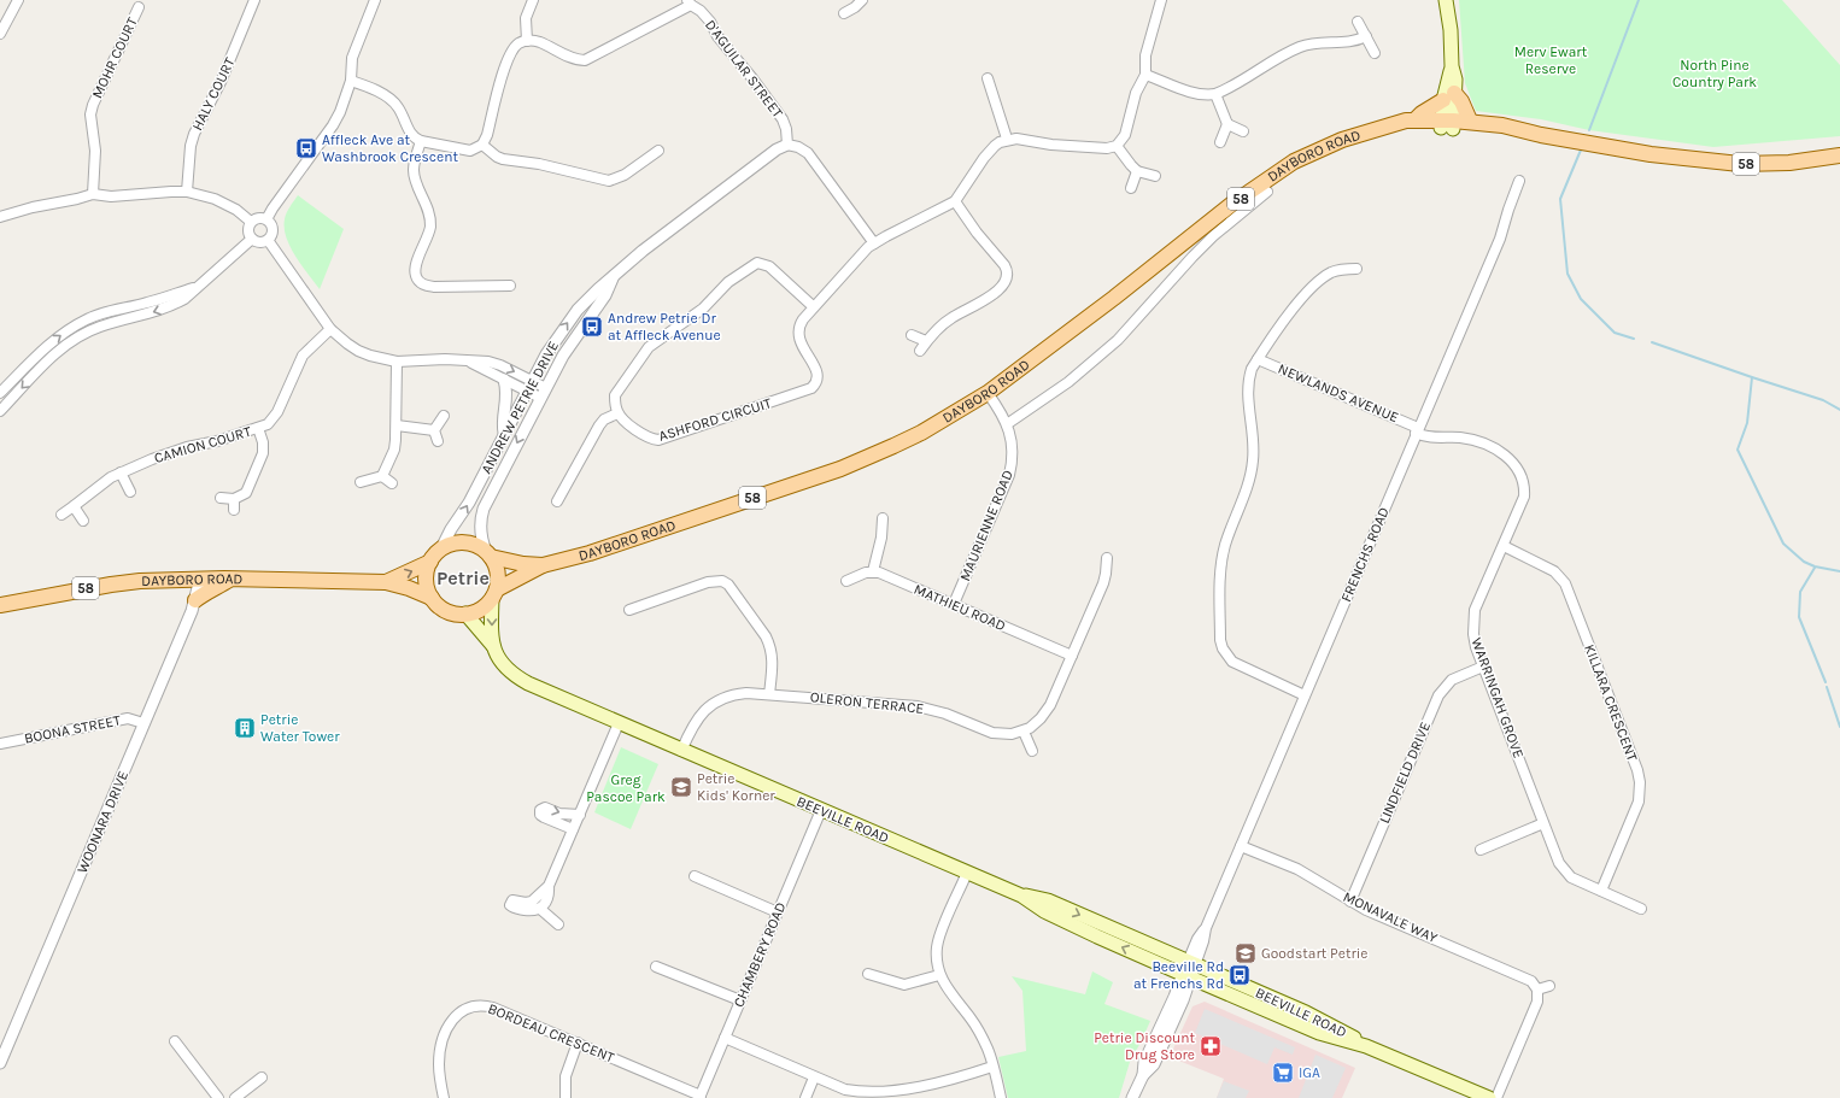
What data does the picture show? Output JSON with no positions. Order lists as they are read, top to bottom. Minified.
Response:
{"streets":{"main road":["DAYBORO ROAD","58","BEEVILLE ROAD"],"street":["MOHR COURT","D'AGUILAR STREET","HALY COURT","NEWLANDS AVENUE","ANDREW PETRIE DRIVE","ASHFORD CIRCUIT","CAMION COURT","MAURIENNE ROAD","FRENCHS ROAD","MATHIEU ROAD","WARRINGAH GROVE","OLERON TERRACE","KILLARA CRESCENT","BOONA STREET","LINDFIELD DRIVE","WOONARA DRIVE","MONAVALE WAY","CHAMBERY ROAD","BORDEAU CRESCENT"]},"crossings":[["D'AGUILAR STREET","ANDREW PETRIE DRIVE"],["DAYBORO ROAD","58"],["DAYBORO ROAD","ANDREW PETRIE DRIVE"],["DAYBORO ROAD","MAURIENNE ROAD"],["DAYBORO ROAD","BEEVILLE ROAD"],["DAYBORO ROAD","WOONARA DRIVE"],["58","ANDREW PETRIE DRIVE"],["58","BEEVILLE ROAD"],["NEWLANDS AVENUE","FRENCHS ROAD"],["NEWLANDS AVENUE","WARRINGAH GROVE"],["ANDREW PETRIE DRIVE","BEEVILLE ROAD"],["MAURIENNE ROAD","MATHIEU ROAD"],["FRENCHS ROAD","WARRINGAH GROVE"],["FRENCHS ROAD","BEEVILLE ROAD"],["FRENCHS ROAD","MONAVALE WAY"],["WARRINGAH GROVE","KILLARA CRESCENT"],["WARRINGAH GROVE","LINDFIELD DRIVE"],["OLERON TERRACE","BEEVILLE ROAD"],["BOONA STREET","WOONARA DRIVE"],["LINDFIELD DRIVE","MONAVALE WAY"],["BEEVILLE ROAD","CHAMBERY ROAD"],["CHAMBERY ROAD","BORDEAU CRESCENT"]],"districts":["Petrie"],"parks":["Merv Ewart Reserve","North Pine Country Park","Greg Pascoe Park"],"places":{"bus stop":["Affleck Ave at Washbrook Crescent","Andrew Petrie Dr at Affleck Avenue","Beeville Rd at Frenchs Rd"],"building":["Petrie Water Tower"],"school or university":["Petrie Kids' Korner","Goodstart Petrie"],"pharmacy":["Petrie Discount Drug Store"],"supermarket":["IGA"]}}
